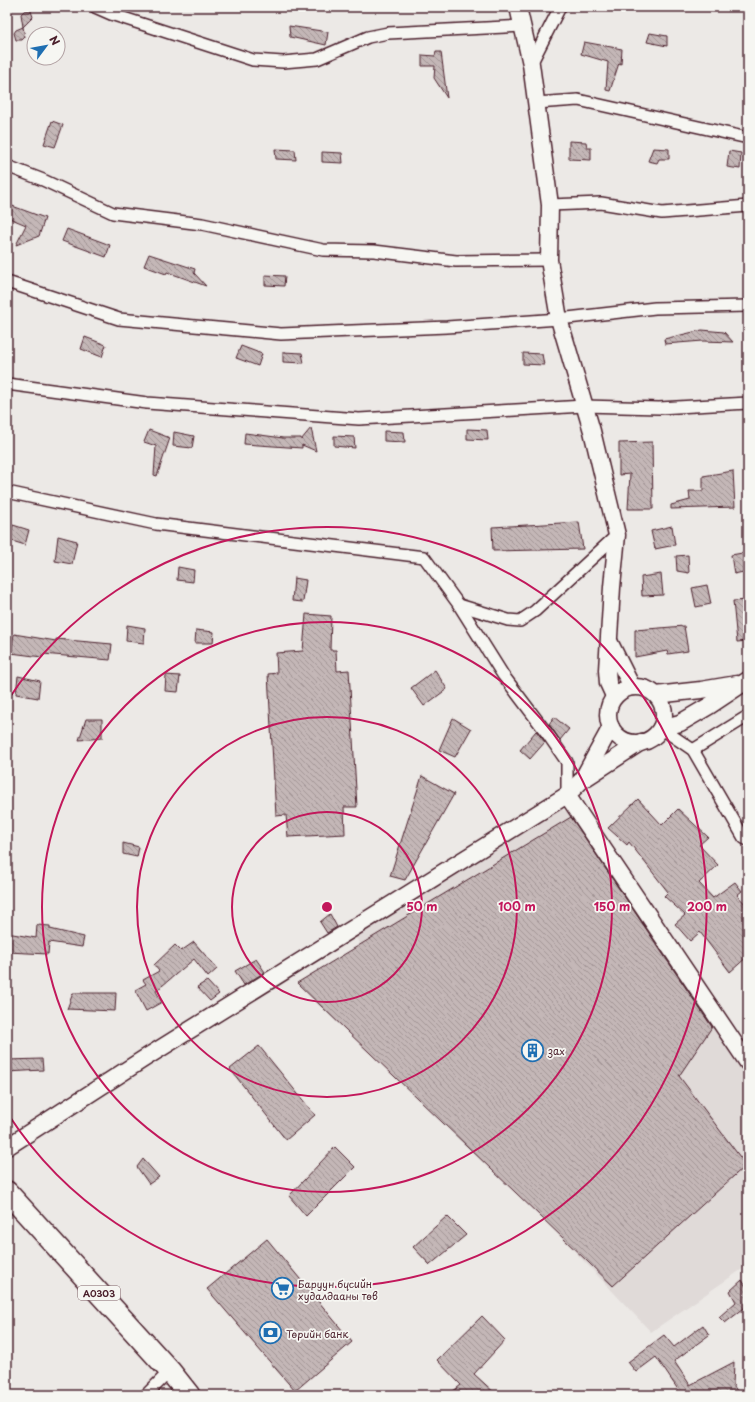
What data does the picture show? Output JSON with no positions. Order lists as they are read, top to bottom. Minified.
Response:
{"streets":{"highway":["A0303"]},"places":{"building":["зах"],"supermarket":["Баруун бүсийн худалдааны төв"],"bank":["Төрийн банк"]},"north":"top right","rings":["50 m","100 m","150 m","200 m"]}
